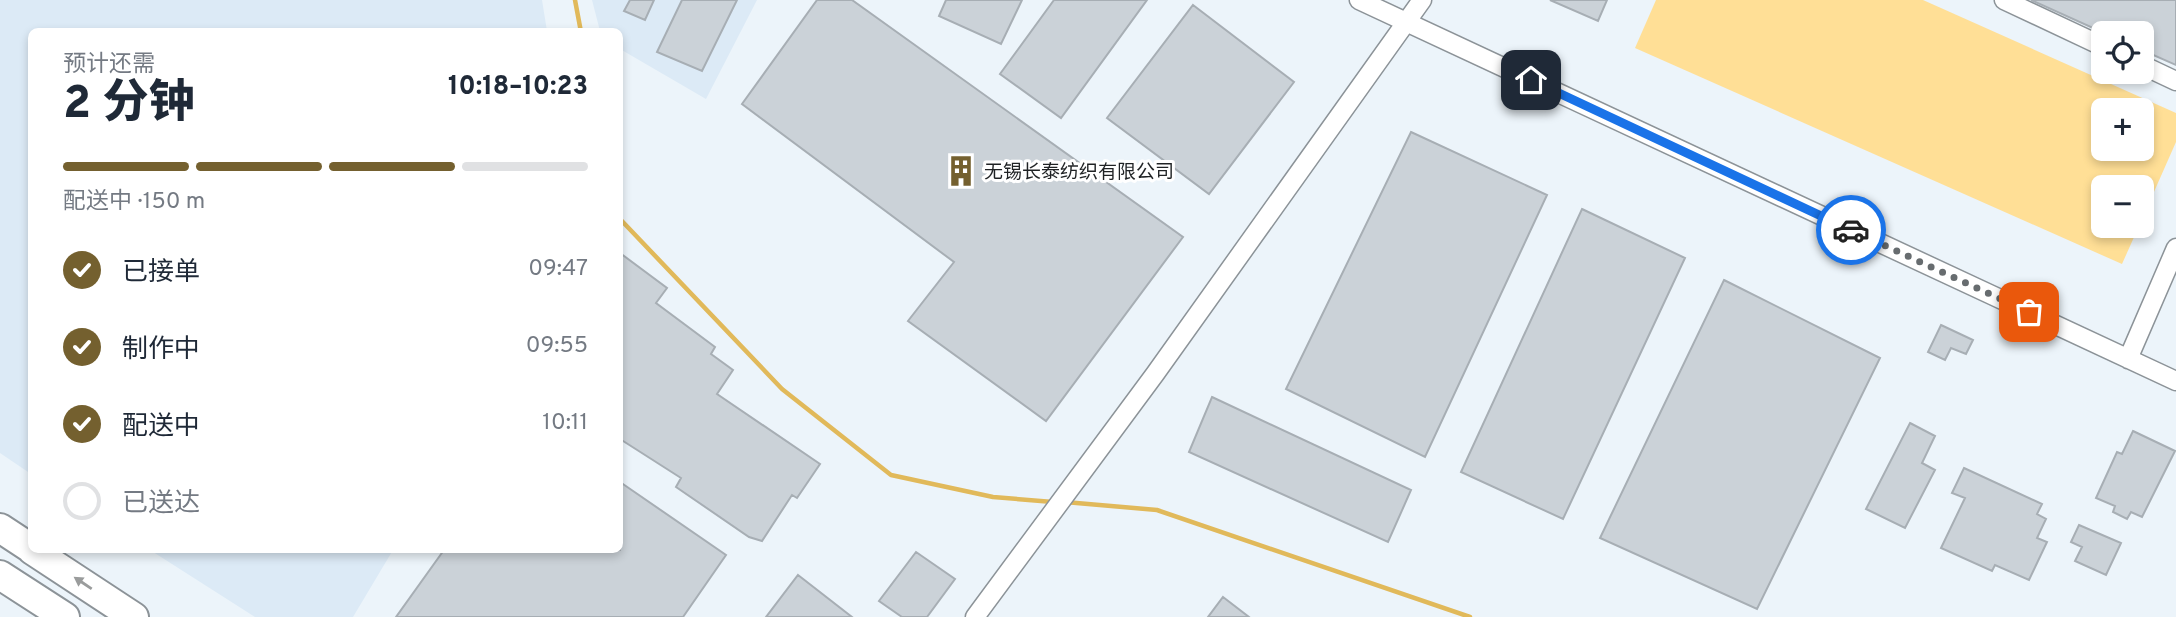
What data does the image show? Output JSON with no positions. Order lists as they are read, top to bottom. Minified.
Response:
{"places":{"building":["无锡长泰纺织有限公司"]},"page":{"map_buttons":["+","−"],"heading":["2 分钟","预计还需","10:18–10:23"],"bar":"配送中 · 150 m","list":[["已接单","09:47"],["制作中","09:55"],["配送中","10:11"],"已送达"]}}
